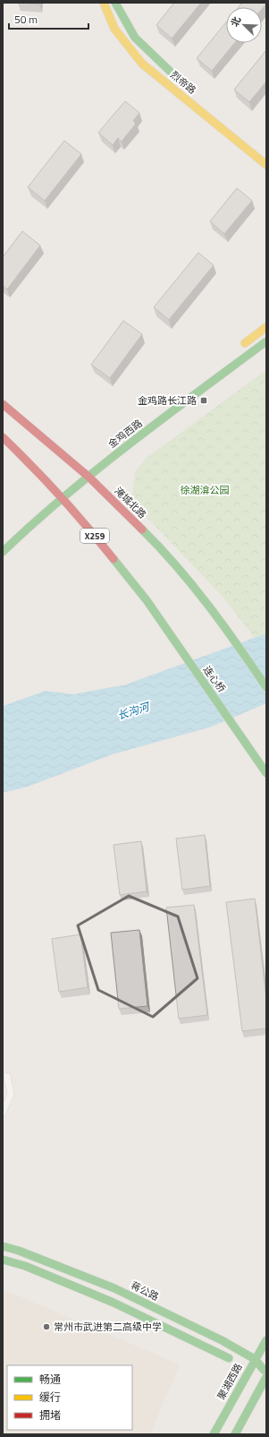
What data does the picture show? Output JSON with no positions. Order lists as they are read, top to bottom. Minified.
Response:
{"streets":{"street":["烈帝路","金鸡西路","淹城北路","X259","连心桥","蒋公路","聚湖西路"]},"crossings":[["金鸡西路","淹城北路"],["金鸡西路","X259"],["金鸡西路","连心桥"],["X259","连心桥"],["蒋公路","聚湖西路"]],"water":["长沟河"],"parks":["徐湖渰公园"],"places":{"transit":["金鸡路长江路"],"other":["常州市武进第二高级中学"]},"legend":["畅通","缓行","拥堵"],"scale_bar":"50 m","north":"top left"}
